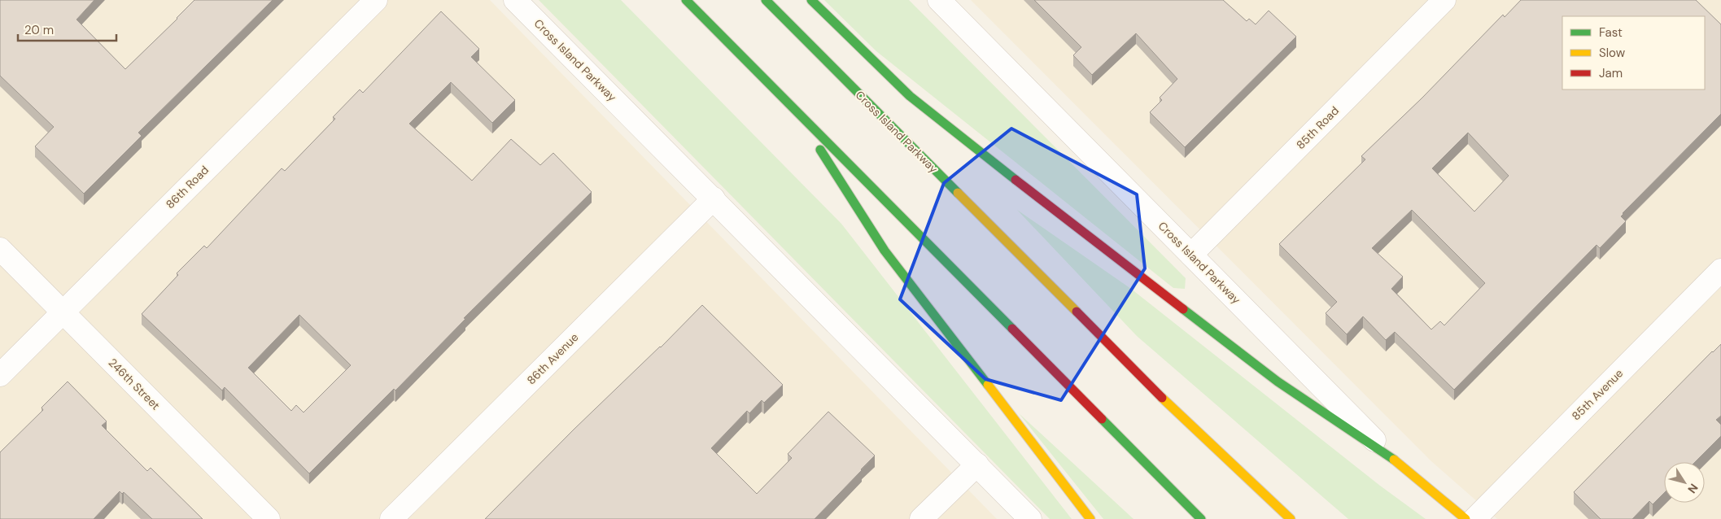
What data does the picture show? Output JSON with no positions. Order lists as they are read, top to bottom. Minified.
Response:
{"streets":{"main road":["Cross Island Parkway"],"street":["85th Road","86th Road","86th Avenue","246th Street","85th Avenue"]},"crossings":[["Cross Island Parkway","85th Road"],["Cross Island Parkway","86th Avenue"],["86th Road","246th Street"]],"legend":["Fast","Slow","Jam"],"scale_bar":"20 m","north":"bottom right"}
